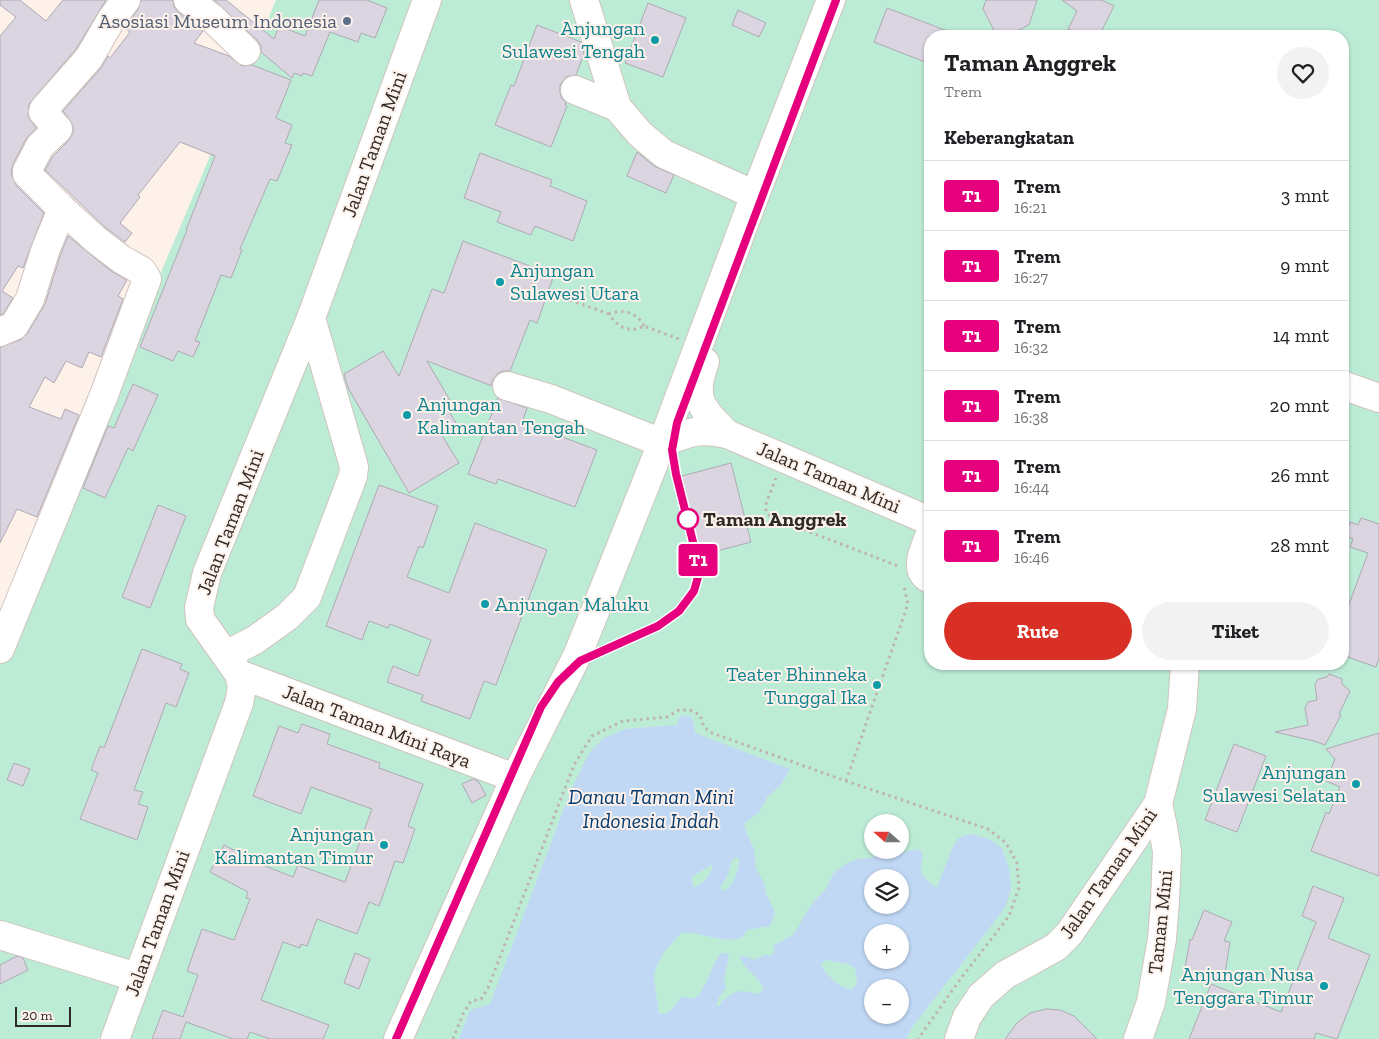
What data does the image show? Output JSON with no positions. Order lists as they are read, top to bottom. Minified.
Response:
{"streets":{"street":["Jalan Taman Mini","Jalan Taman Mini Raya","Taman Mini"]},"crossings":[["Jalan Taman Mini","Jalan Taman Mini Raya"],["Jalan Taman Mini","Taman Mini"]],"water":["Danau Taman Mini Indonesia Indah"],"places":["Asosiasi Museum Indonesia","Anjungan Sulawesi Tengah","Anjungan Sulawesi Utara","Anjungan Kalimantan Tengah","Taman Anggrek","Anjungan Maluku","Teater Bhinneka Tunggal Ika","Anjungan Sulawesi Selatan","Anjungan Kalimantan Timur","Anjungan Nusa Tenggara Timur"],"lines":["tram line T1"],"scale_bar":"20 m","north":"left","page":{"on_map":"T1","heading":[["Taman Anggrek","Trem"],"Keberangkatan"],"list":[{"mark":"T1","name":"Trem","note":"16:21","value":"3 mnt"},{"mark":"T1","name":"Trem","note":"16:27","value":"9 mnt"},{"mark":"T1","name":"Trem","note":"16:32","value":"14 mnt"},{"mark":"T1","name":"Trem","note":"16:38","value":"20 mnt"},{"mark":"T1","name":"Trem","note":"16:44","value":"26 mnt"},{"mark":"T1","name":"Trem","note":"16:46","value":"28 mnt"}],"buttons":["Rute","Tiket"],"map_buttons":["+","−"],"scale":"20 m"}}
